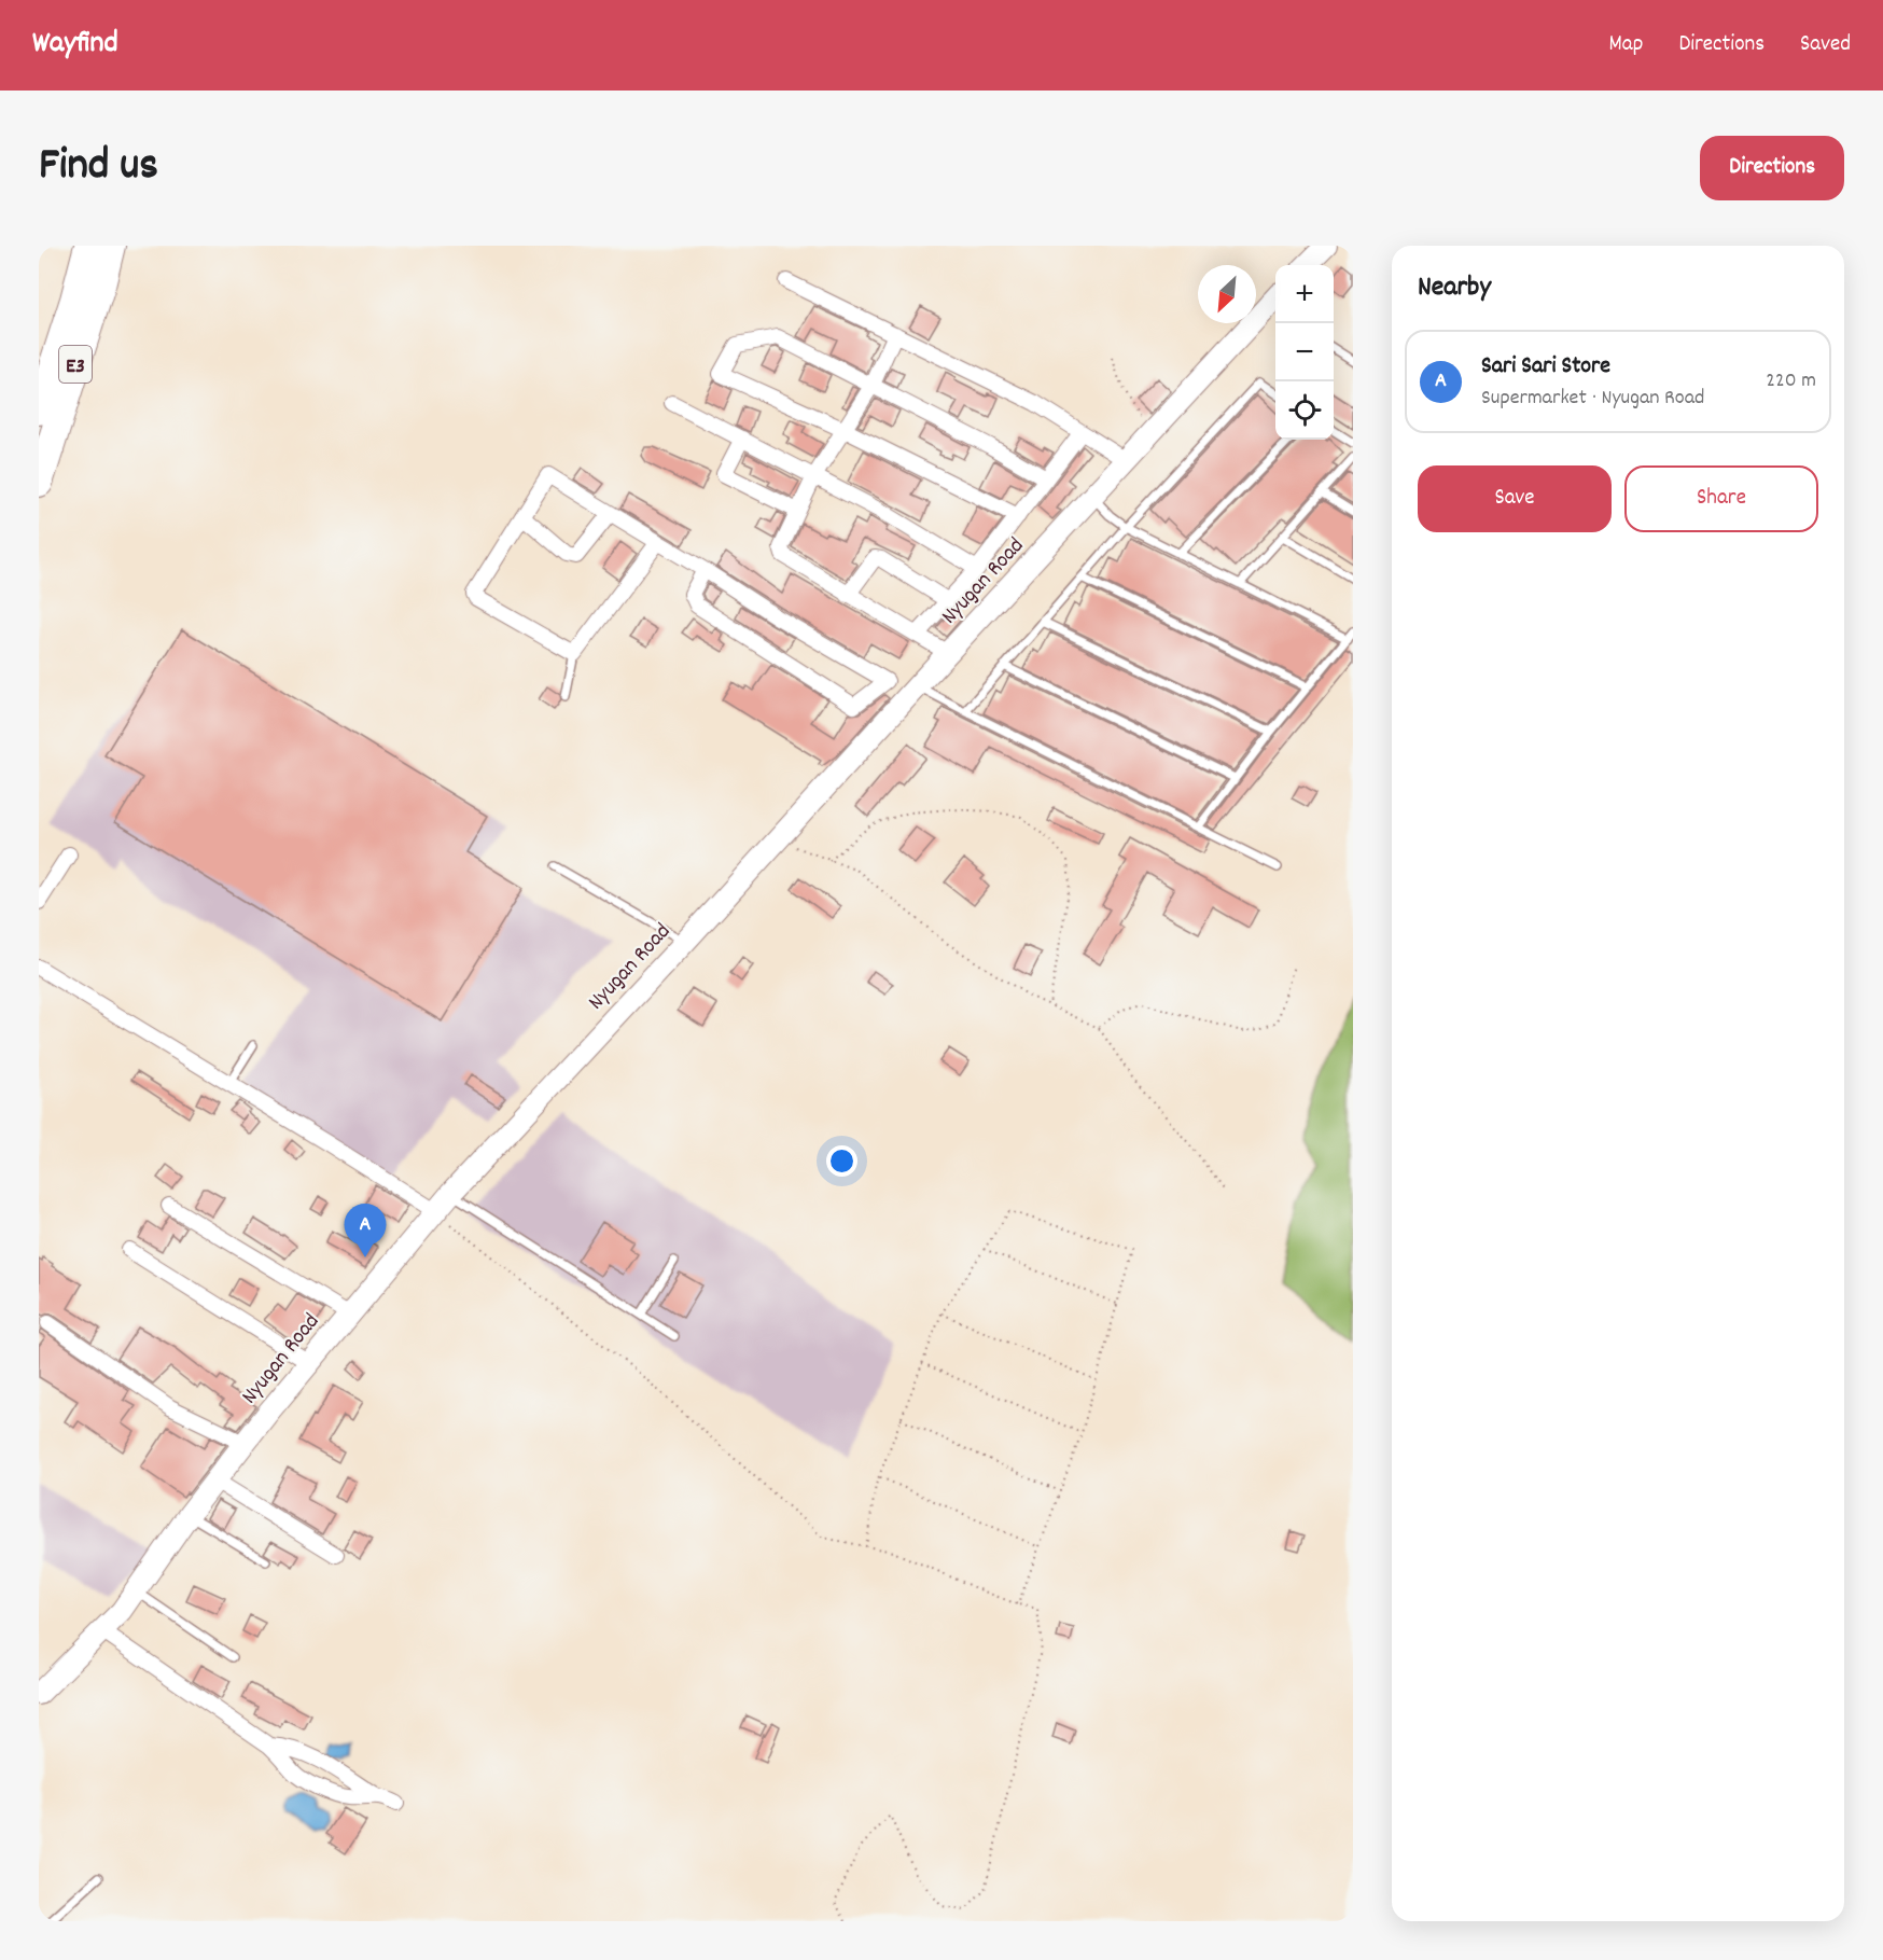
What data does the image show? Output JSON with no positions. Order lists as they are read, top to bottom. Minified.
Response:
{"streets":{"highway":["E3"],"main road":["Nyugan Road"]},"north":"bottom left","page":{"header":"Wayfind","nav":["Map","Directions","Saved"],"title":"Find us","buttons":["Directions",["Save","Share"]],"heading":"Nearby","map_buttons":["+","−"],"list":[{"mark":"A","name":"Sari Sari Store","note":"Supermarket · Nyugan Road","value":"220 m"}],"pins":"A"}}
